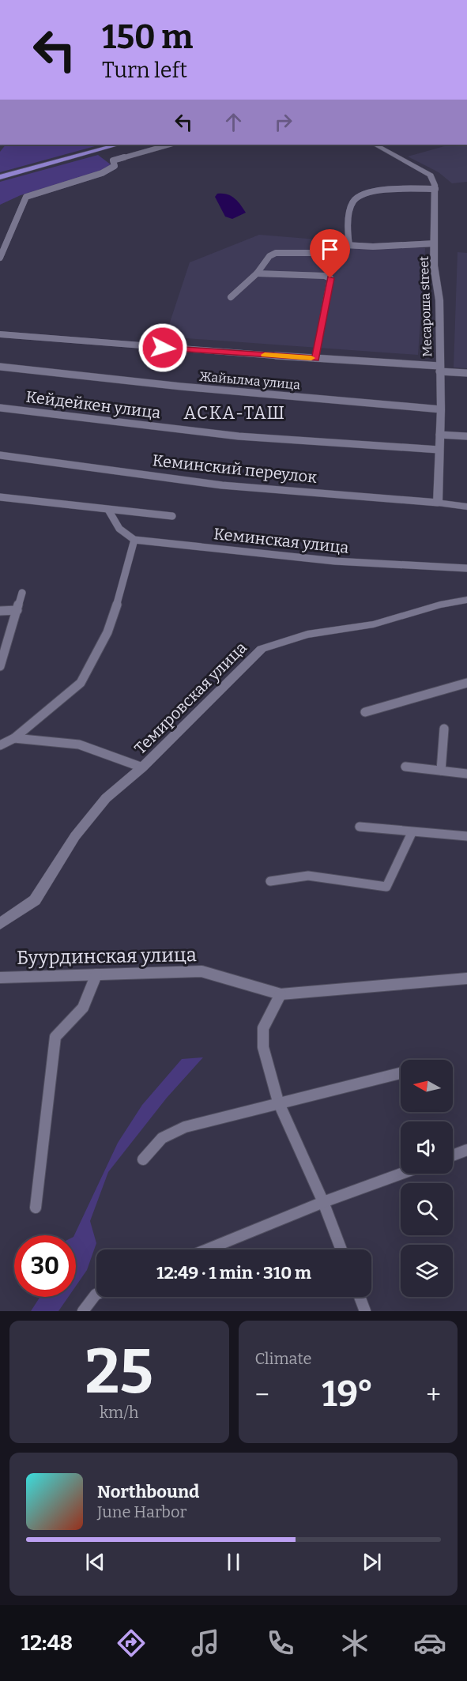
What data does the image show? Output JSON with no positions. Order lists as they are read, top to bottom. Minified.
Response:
{"streets":{"street":["Месароша street","Жайылма улица","Кейдейкен улица","Кеминский переулок","Кеминская улица","Темировская улица","Буурдинская улица"]},"crossings":[["Месароша street","Жайылма улица"],["Месароша street","Кейдейкен улица"],["Месароша street","Кеминский переулок"]],"districts":["АСКА-ТАШ"],"north":"left","page":{"turn":["150 m","Turn left"],"limit":"30","trip":"12:49 · 1 min · 310 m","tile":[["25","km/h"],"Climate"],"heat":["−","19°","+"],"song":["Northbound","June Harbor"],"tabs":"12:48"}}
